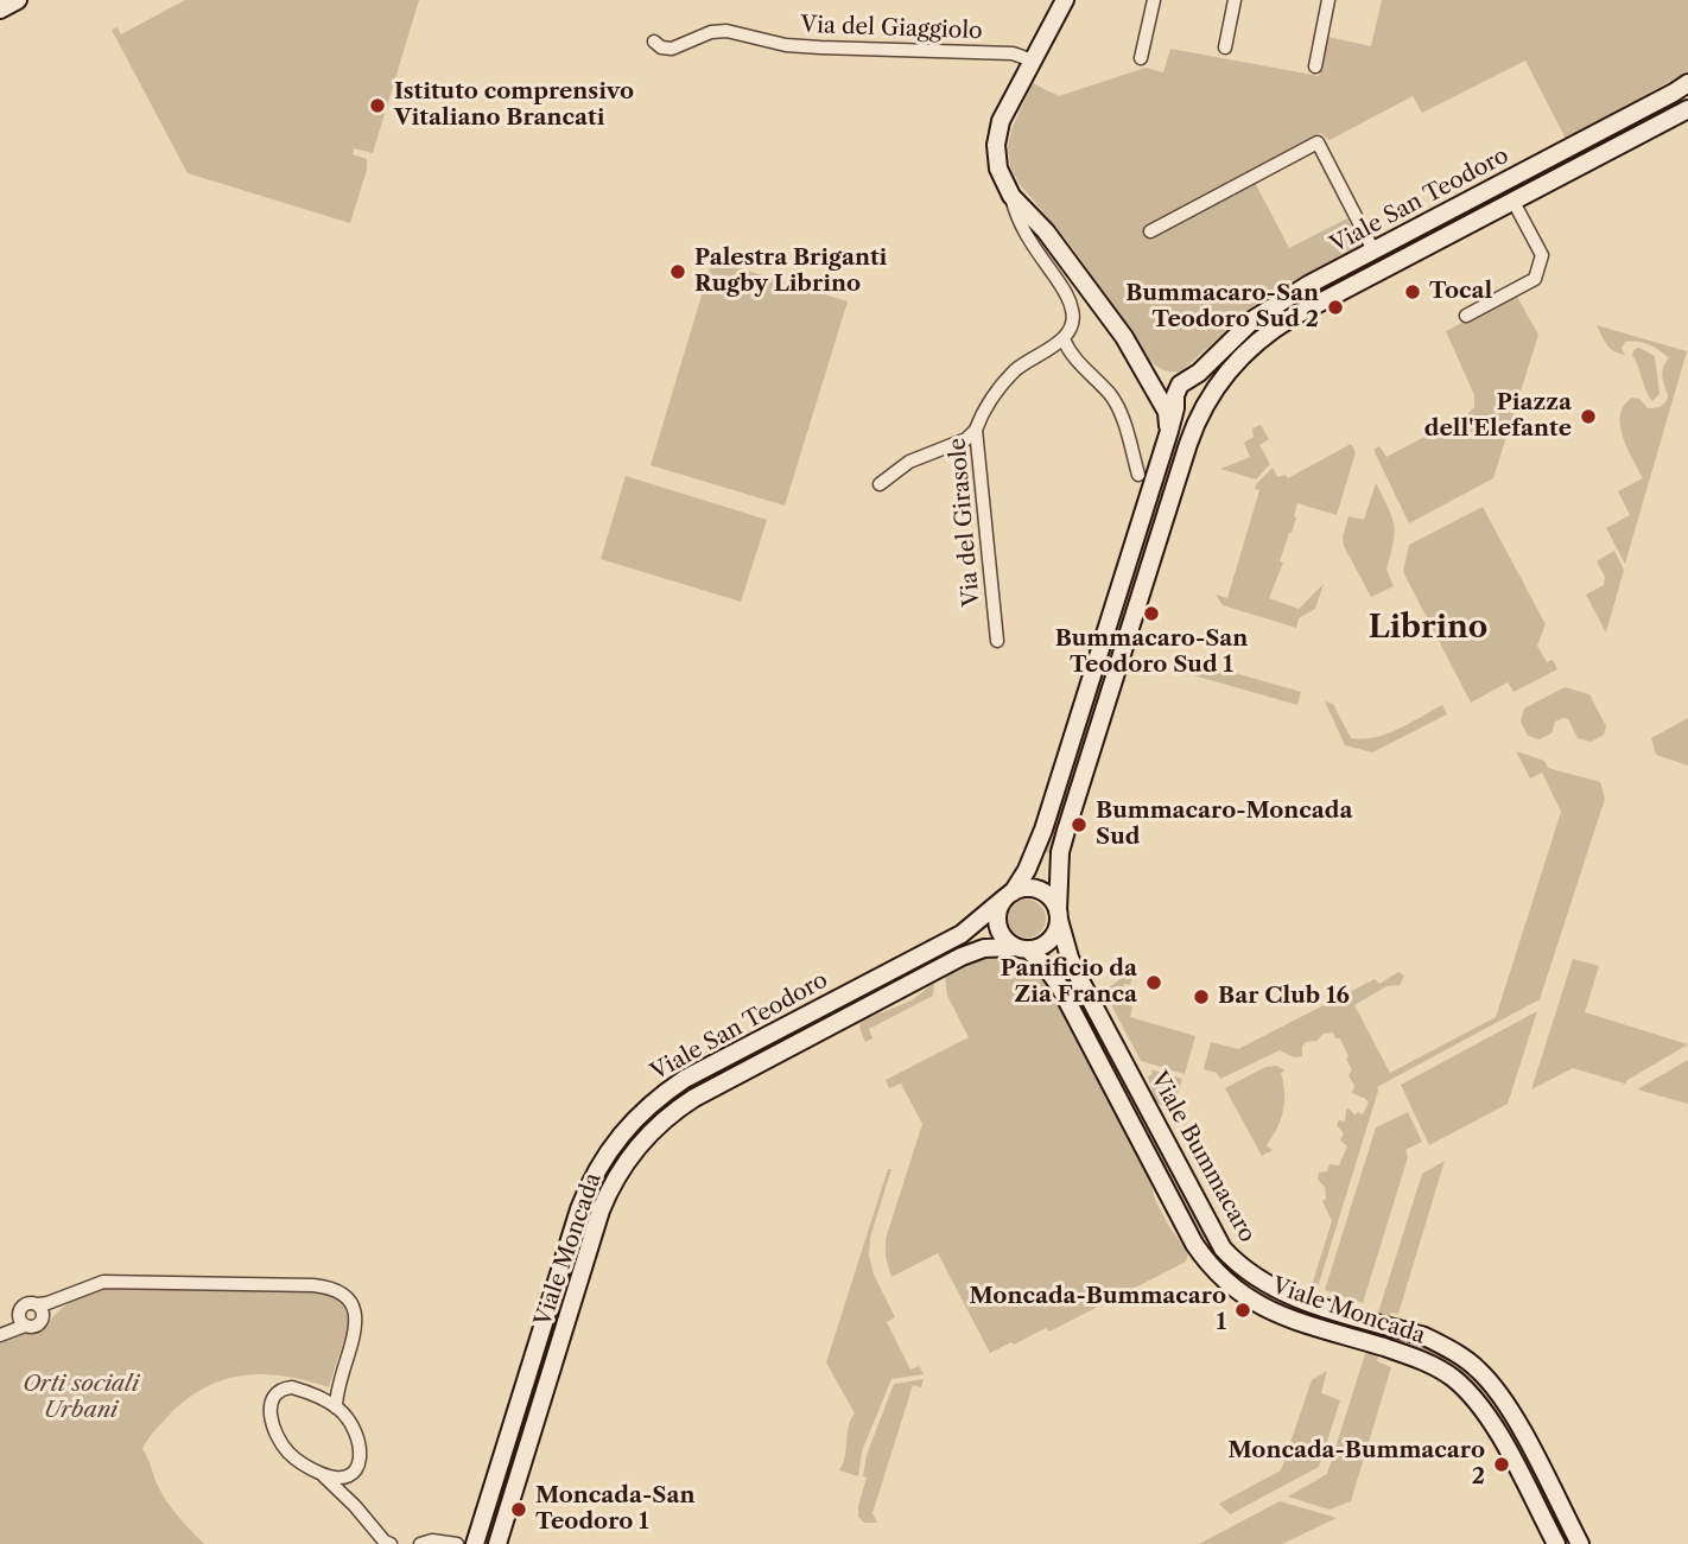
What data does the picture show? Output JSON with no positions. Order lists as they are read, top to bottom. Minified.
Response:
{"streets":{"main road":["Viale San Teodoro","Viale Bummacaro","Viale Moncada"],"street":["Via del Giaggiolo","Via del Girasole"]},"crossings":[["Viale San Teodoro","Viale Bummacaro"],["Viale San Teodoro","Viale Moncada"],["Viale Bummacaro","Viale Moncada"]],"districts":["Librino"],"parks":["Orti sociali Urbani"],"places":["Istituto comprensivo Vitaliano Brancati","Palestra Briganti Rugby Librino","Tocal","Bummacaro-San Teodoro Sud 2","Piazza dell'Elefante","Bummacaro-San Teodoro Sud 1","Bummacaro-Moncada Sud","Panificio da Zia Franca","Bar Club 16","Moncada-Bummacaro 1","Moncada-Bummacaro 2","Moncada-San Teodoro 1"]}
